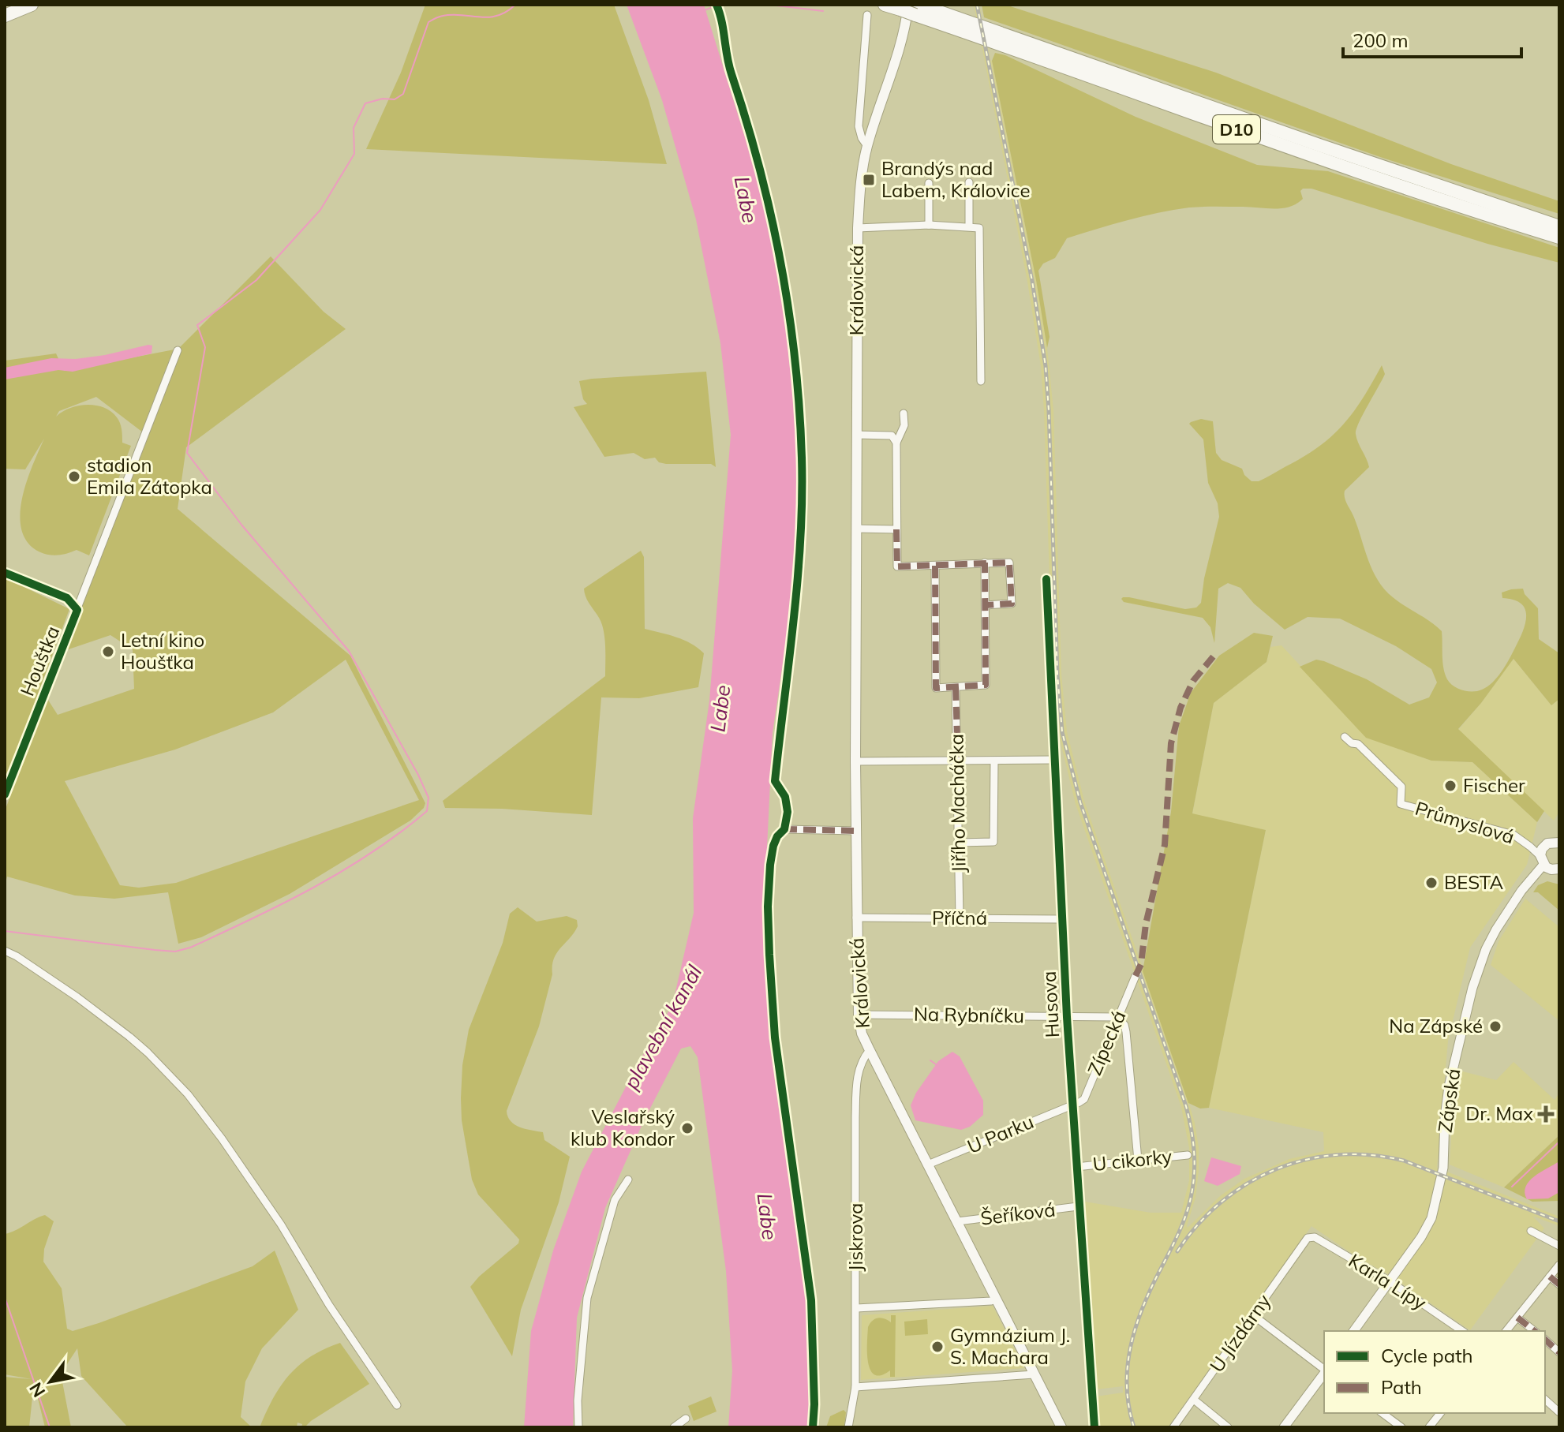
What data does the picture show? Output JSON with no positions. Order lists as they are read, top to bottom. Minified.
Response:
{"streets":{"highway":["D10"],"main road":["Královická"],"street":["Houštka","Jiřího Macháčka","Průmyslová","Příčná","Husova","Na Rybníčku","Zípecká","Zápská","U Parku","U cikorky","Šeříková","Jiskrova","Karla Lípy","U Jízdárny"]},"crossings":[["D10","Královická"],["Královická","Příčná"],["Královická","Na Rybníčku"],["Královická","U Parku"],["Královická","Šeříková"],["Královická","Jiskrova"],["Jiřího Macháčka","Příčná"],["Průmyslová","Zápská"],["Příčná","Husova"],["Husova","Na Rybníčku"],["Husova","Zípecká"],["Husova","U Parku"],["Husova","U cikorky"],["Husova","Šeříková"],["Na Rybníčku","Zípecká"],["Zípecká","U Parku"],["Zápská","Karla Lípy"],["Karla Lípy","U Jízdárny"]],"water":["Labe","plavební kanál"],"places":{"transit":["Brandýs nad Labem, Královice"],"other":["stadion Emila Zátopka","Letní kino Houšťka","Fischer","BESTA","Na Zápské","Veslařský klub Kondor","Gymnázium J. S. Machara"],"health":["Dr. Max"]},"legend":["Cycle path","Path"],"scale_bar":"200 m","north":"bottom left"}
